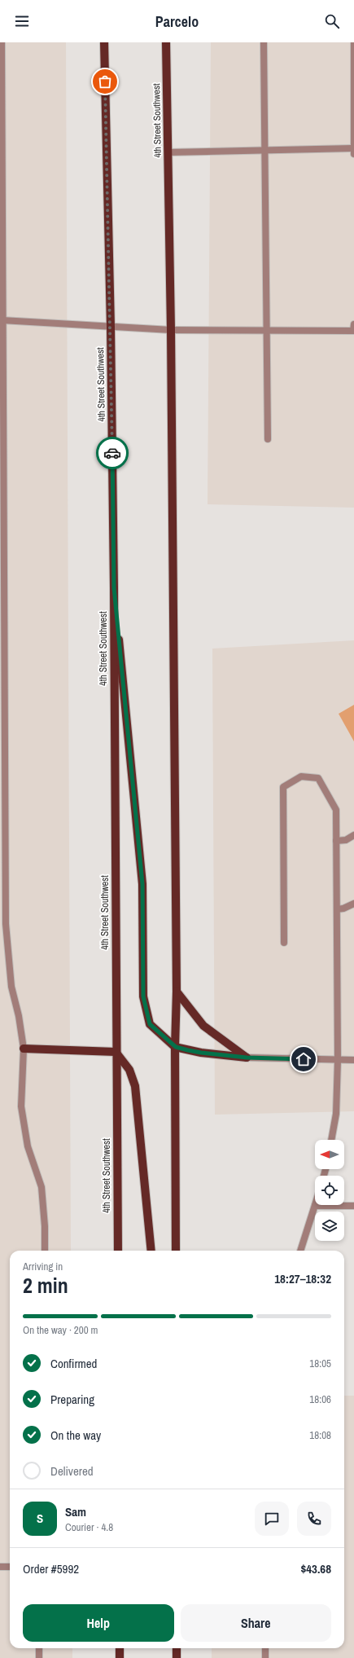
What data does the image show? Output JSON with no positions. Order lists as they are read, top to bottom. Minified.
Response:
{"streets":{"main road":["4th Street Southwest"]},"north":"left","page":{"header":"Parcelo","heading":["2 min","Arriving in","18:27–18:32"],"panel":["Sam","Courier · 4.8","Order #5992","$43.68"],"bar":"On the way · 200 m","list":[["Confirmed","18:05"],["Preparing","18:06"],["On the way","18:08"],"Delivered"],"round":"S","buttons":["Help","Share"]}}
